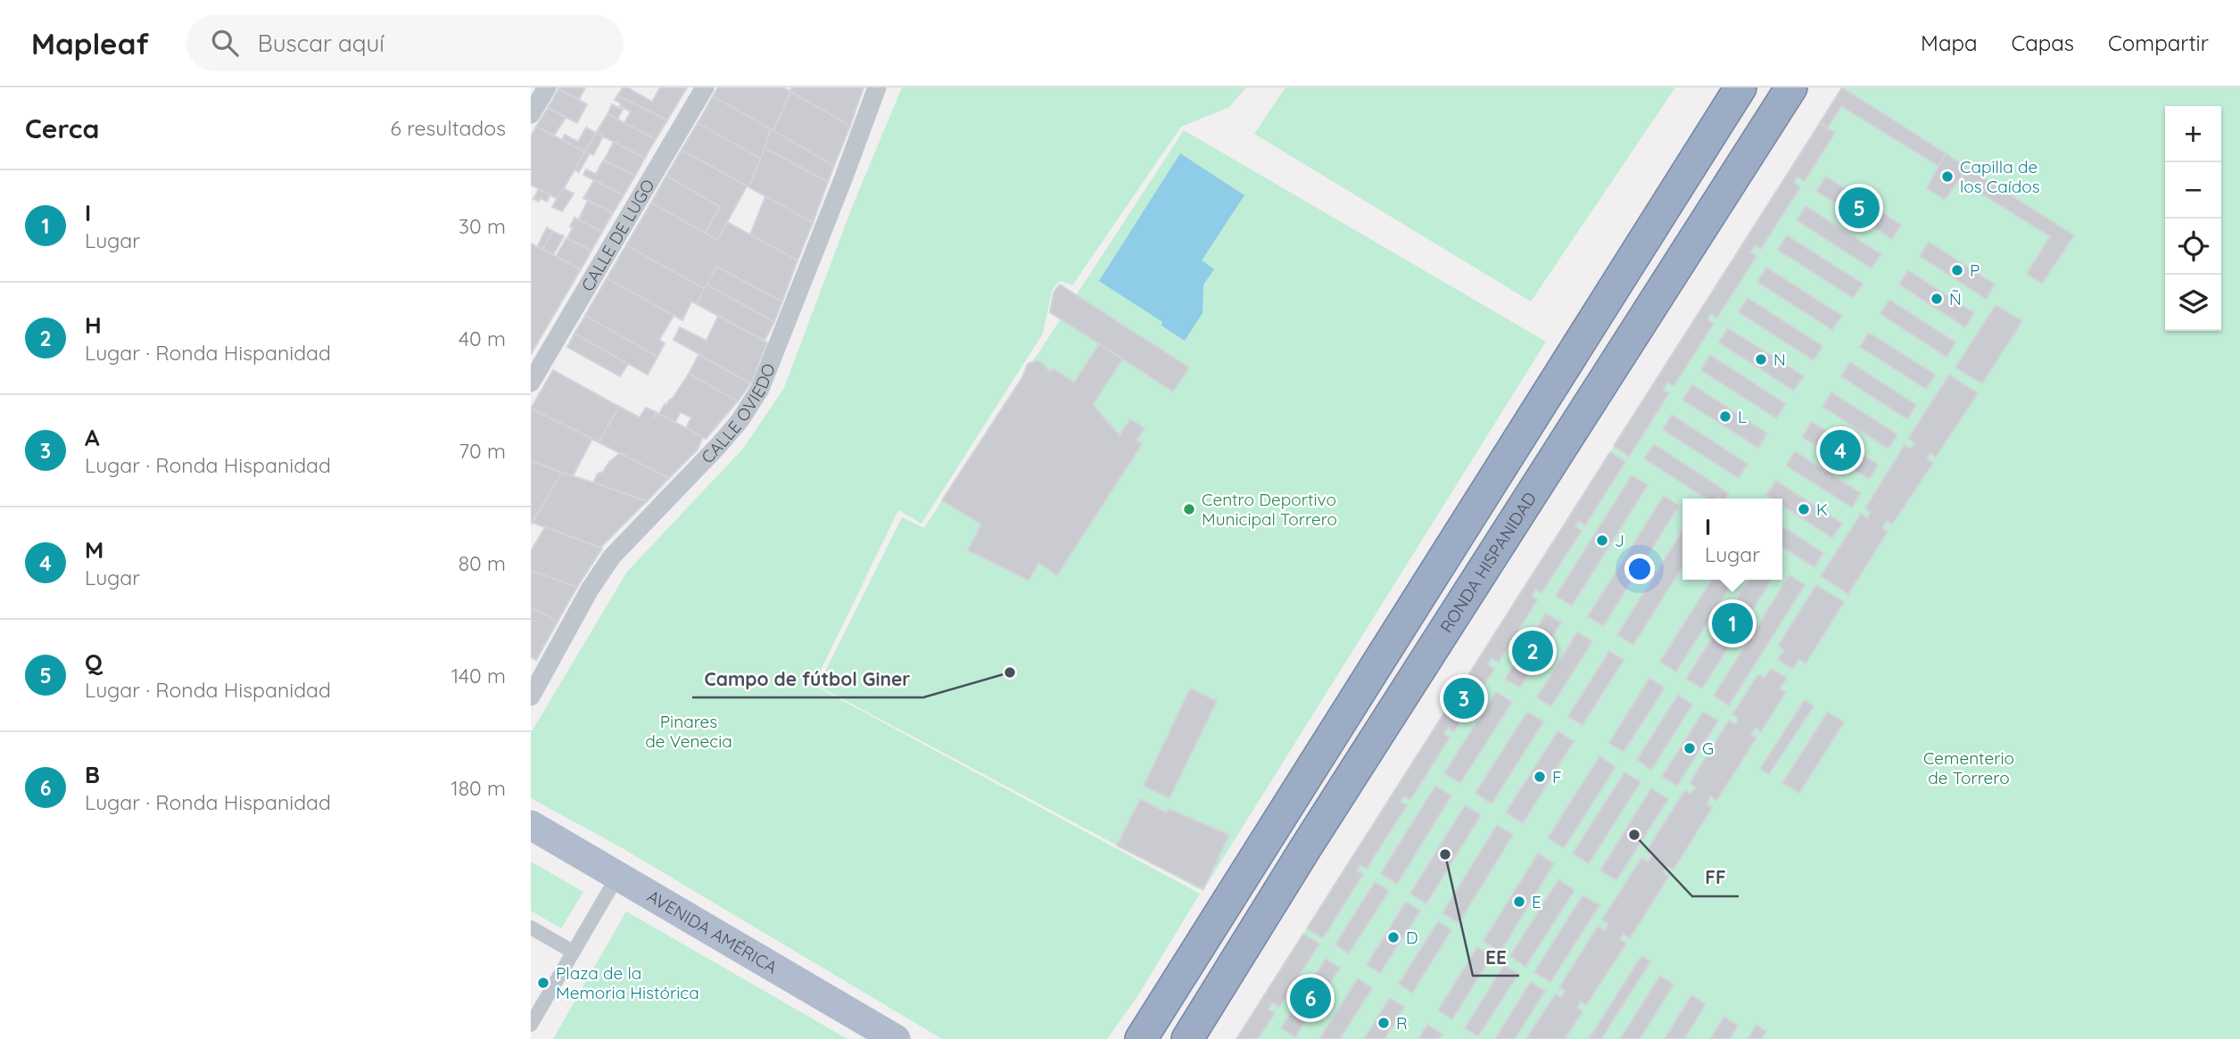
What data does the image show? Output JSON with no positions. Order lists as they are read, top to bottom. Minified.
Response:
{"streets":{"highway":["RONDA HISPANIDAD"],"main road":["AVENIDA AMÉRICA"],"street":["CALLE DE LUGO","CALLE OVIEDO"]},"parks":["Pinares de Venecia","Cementerio de Torrero"],"places":["Capilla de los Caídos","P","Ñ","N","L","Centro Deportivo Municipal Torrero","K","J","Campo de fútbol Giner","G","F","FF","EE","E","D","Plaza de la Memoria Histórica","R"],"page":{"header":"Mapleaf","search":"Buscar aquí","nav":["Mapa","Capas","Compartir"],"heading":["Cerca","6 resultados"],"map_buttons":["+","−"],"list":[{"mark":"1","name":"I","note":"Lugar","value":"30 m"},{"mark":"2","name":"H","note":"Lugar · Ronda Hispanidad","value":"40 m"},{"mark":"3","name":"A","note":"Lugar · Ronda Hispanidad","value":"70 m"},{"mark":"4","name":"M","note":"Lugar","value":"80 m"},{"mark":"5","name":"Q","note":"Lugar · Ronda Hispanidad","value":"140 m"},{"mark":"6","name":"B","note":"Lugar · Ronda Hispanidad","value":"180 m"}],"pins":["5","4","1","2","3","6"],"popup":["I","Lugar"]}}
